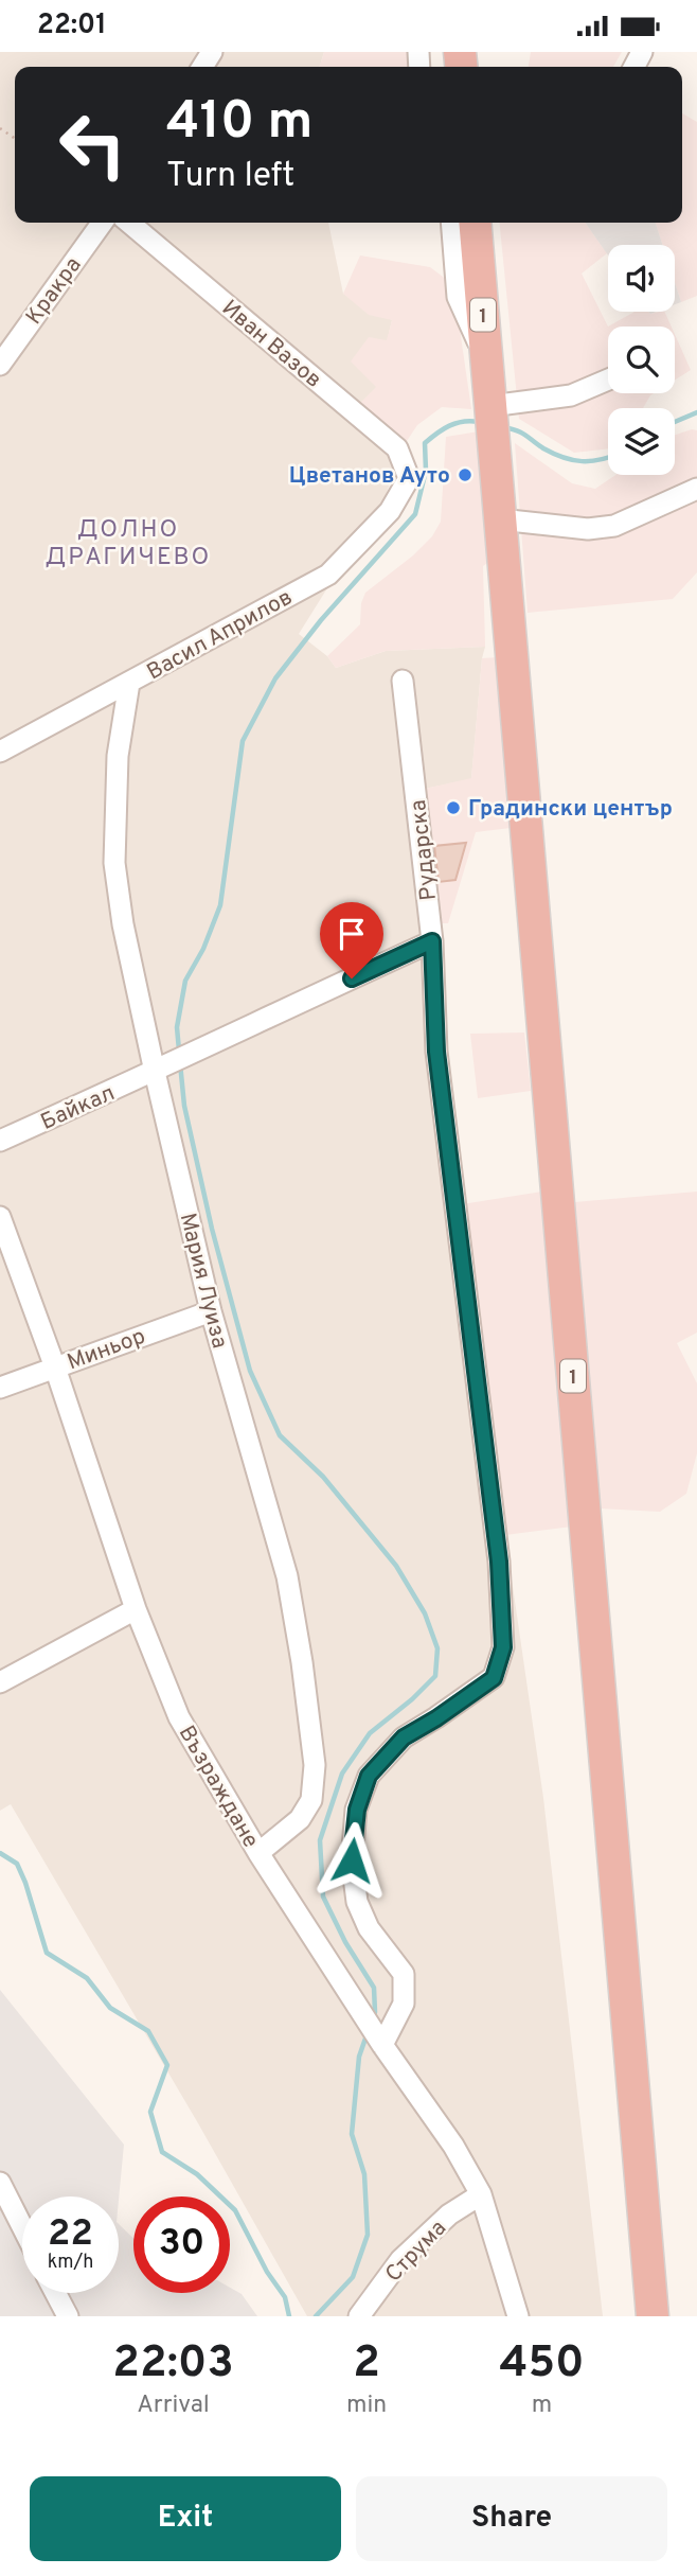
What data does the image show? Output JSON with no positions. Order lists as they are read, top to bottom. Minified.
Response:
{"streets":{"highway":["1"],"street":["Кракра","Иван Вазов","Васил Априлов","Рударска","Байкал","Мария Луиза","Миньор","Възраждане","Струма"]},"crossings":[["Иван Вазов","Васил Априлов"],["Васил Априлов","Мария Луиза"],["Рударска","Байкал"],["Рударска","Възраждане"],["Байкал","Мария Луиза"],["Мария Луиза","Миньор"],["Мария Луиза","Възраждане"],["Миньор","Възраждане"],["Възраждане","Струма"]],"districts":["ДОЛНО ДРАГИЧЕВО"],"places":["Цветанов Ауто","Градински център"],"page":{"status":"22:01","turn":["410 m","Turn left"],"speed":"22 km/h","limit":"30","eta":["22:03","Arrival","2","min","450","m"],"buttons":["Exit","Share"]}}
